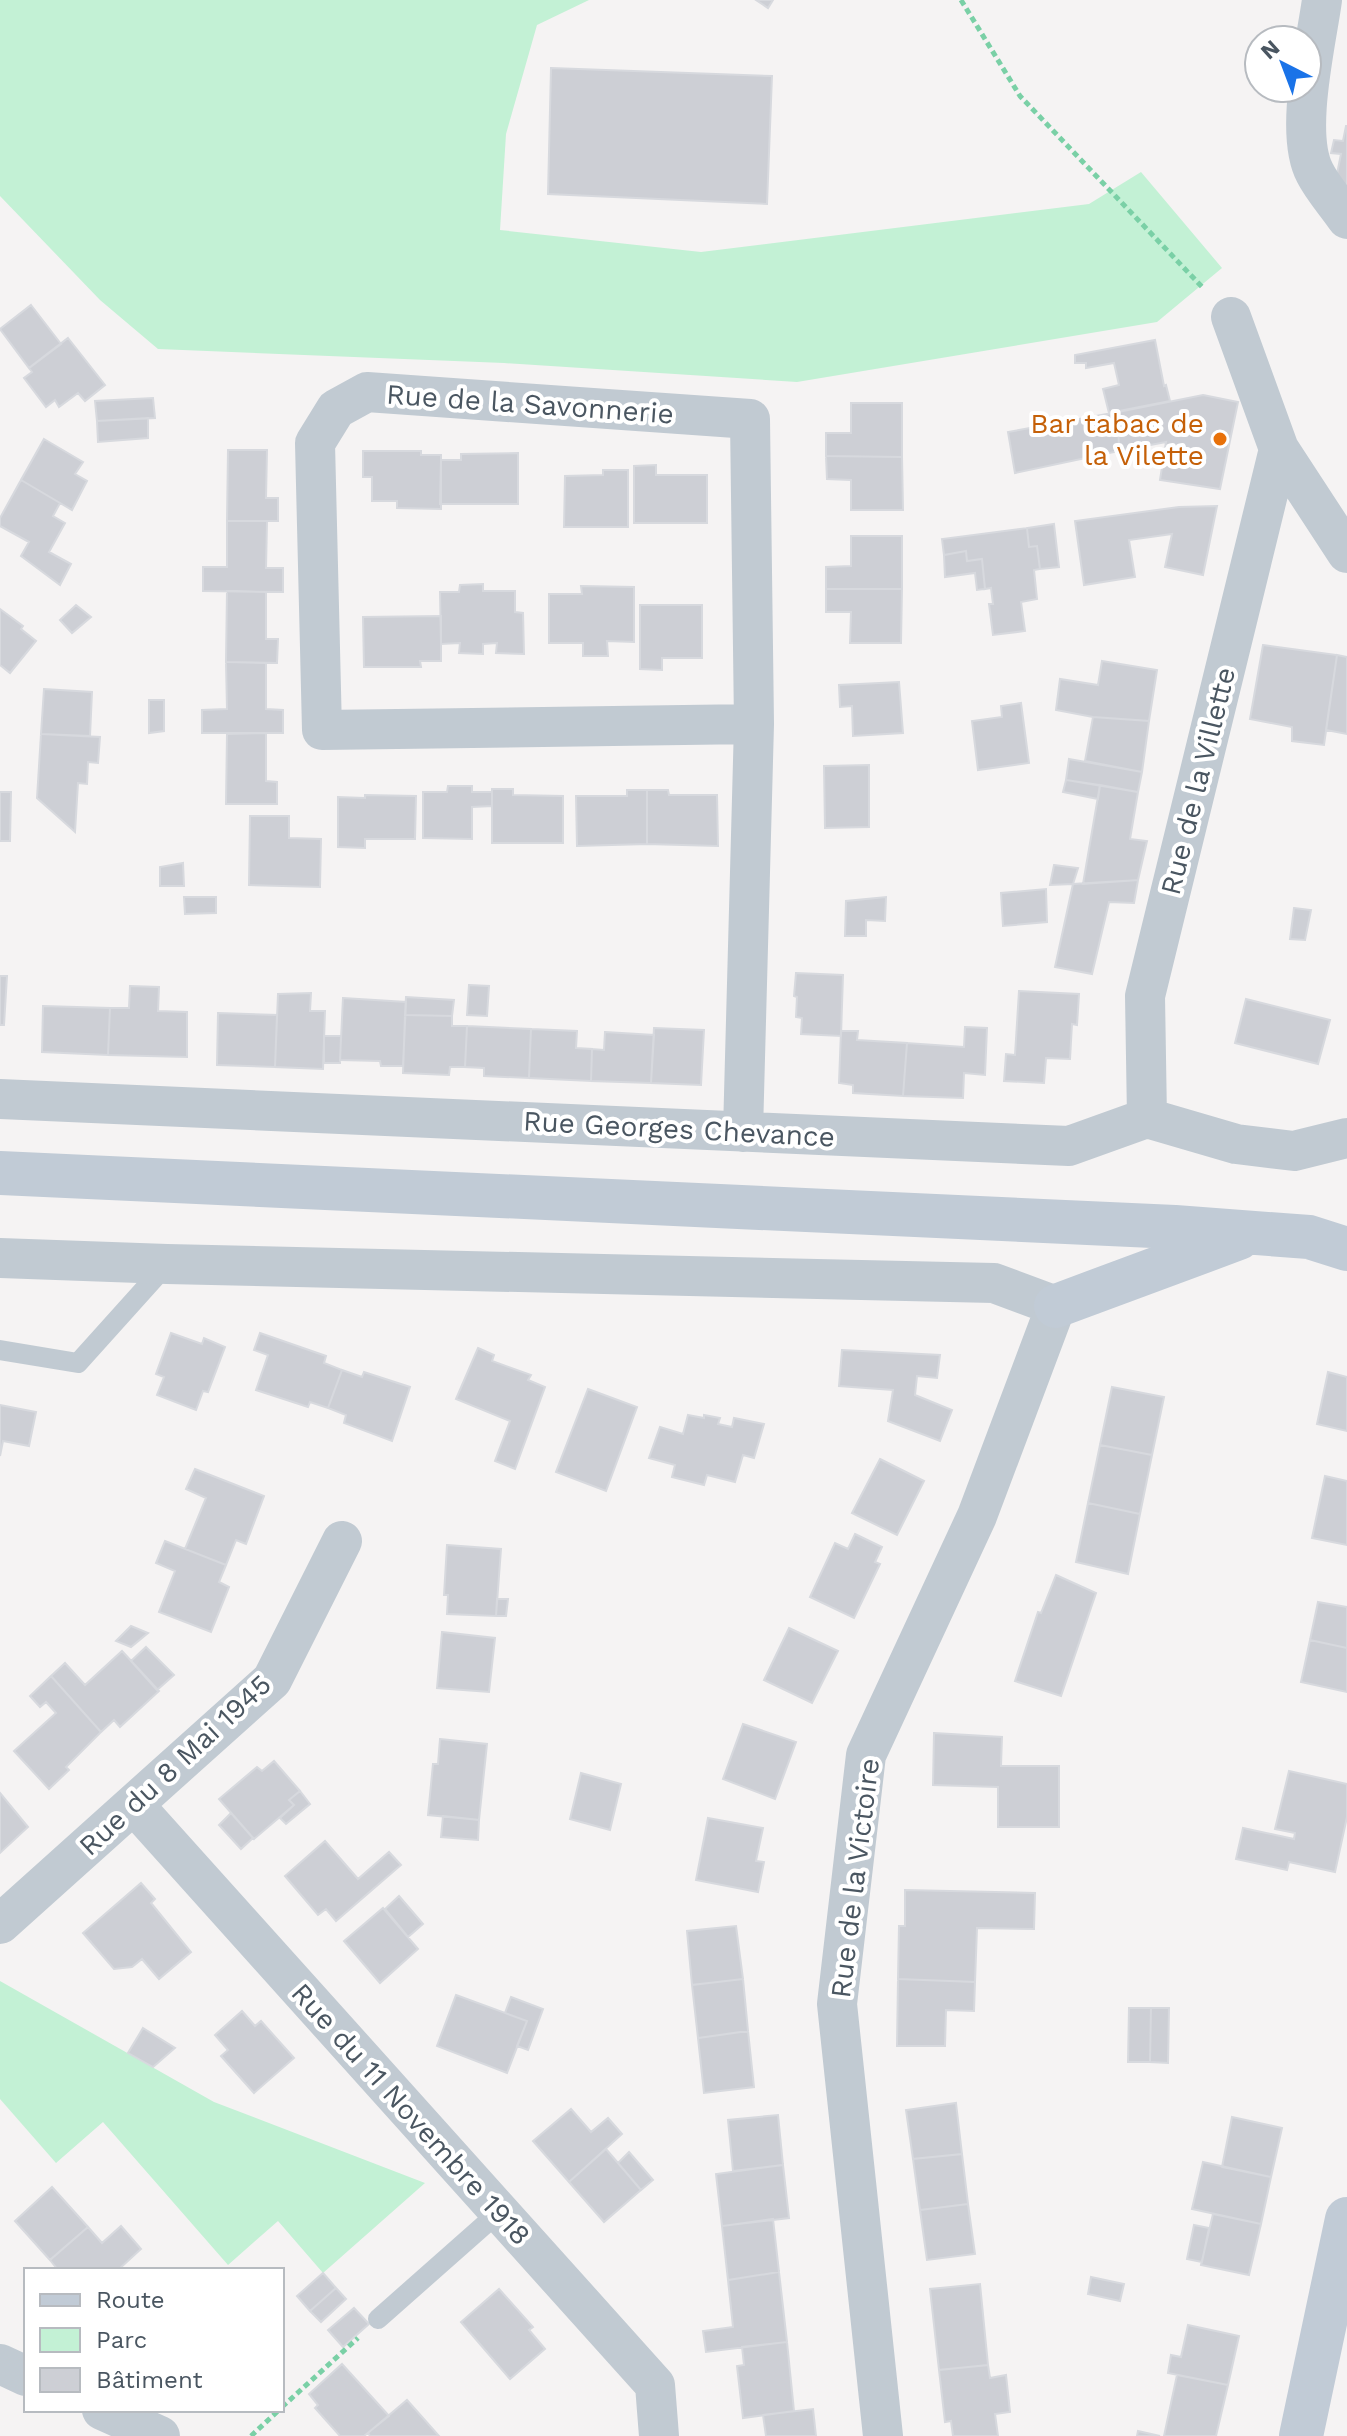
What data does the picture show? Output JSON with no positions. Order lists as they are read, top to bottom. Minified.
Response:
{"streets":{"street":["Rue de la Savonnerie","Rue de la Villette","Rue Georges Chevance","Rue du 8 Mai 1945","Rue de la Victoire","Rue du 11 Novembre 1918"]},"crossings":[["Rue de la Savonnerie","Rue Georges Chevance"],["Rue de la Villette","Rue Georges Chevance"],["Rue du 8 Mai 1945","Rue du 11 Novembre 1918"]],"places":["Bar tabac de la Vilette"],"legend":["Route","Parc","Bâtiment"],"north":"top left"}
